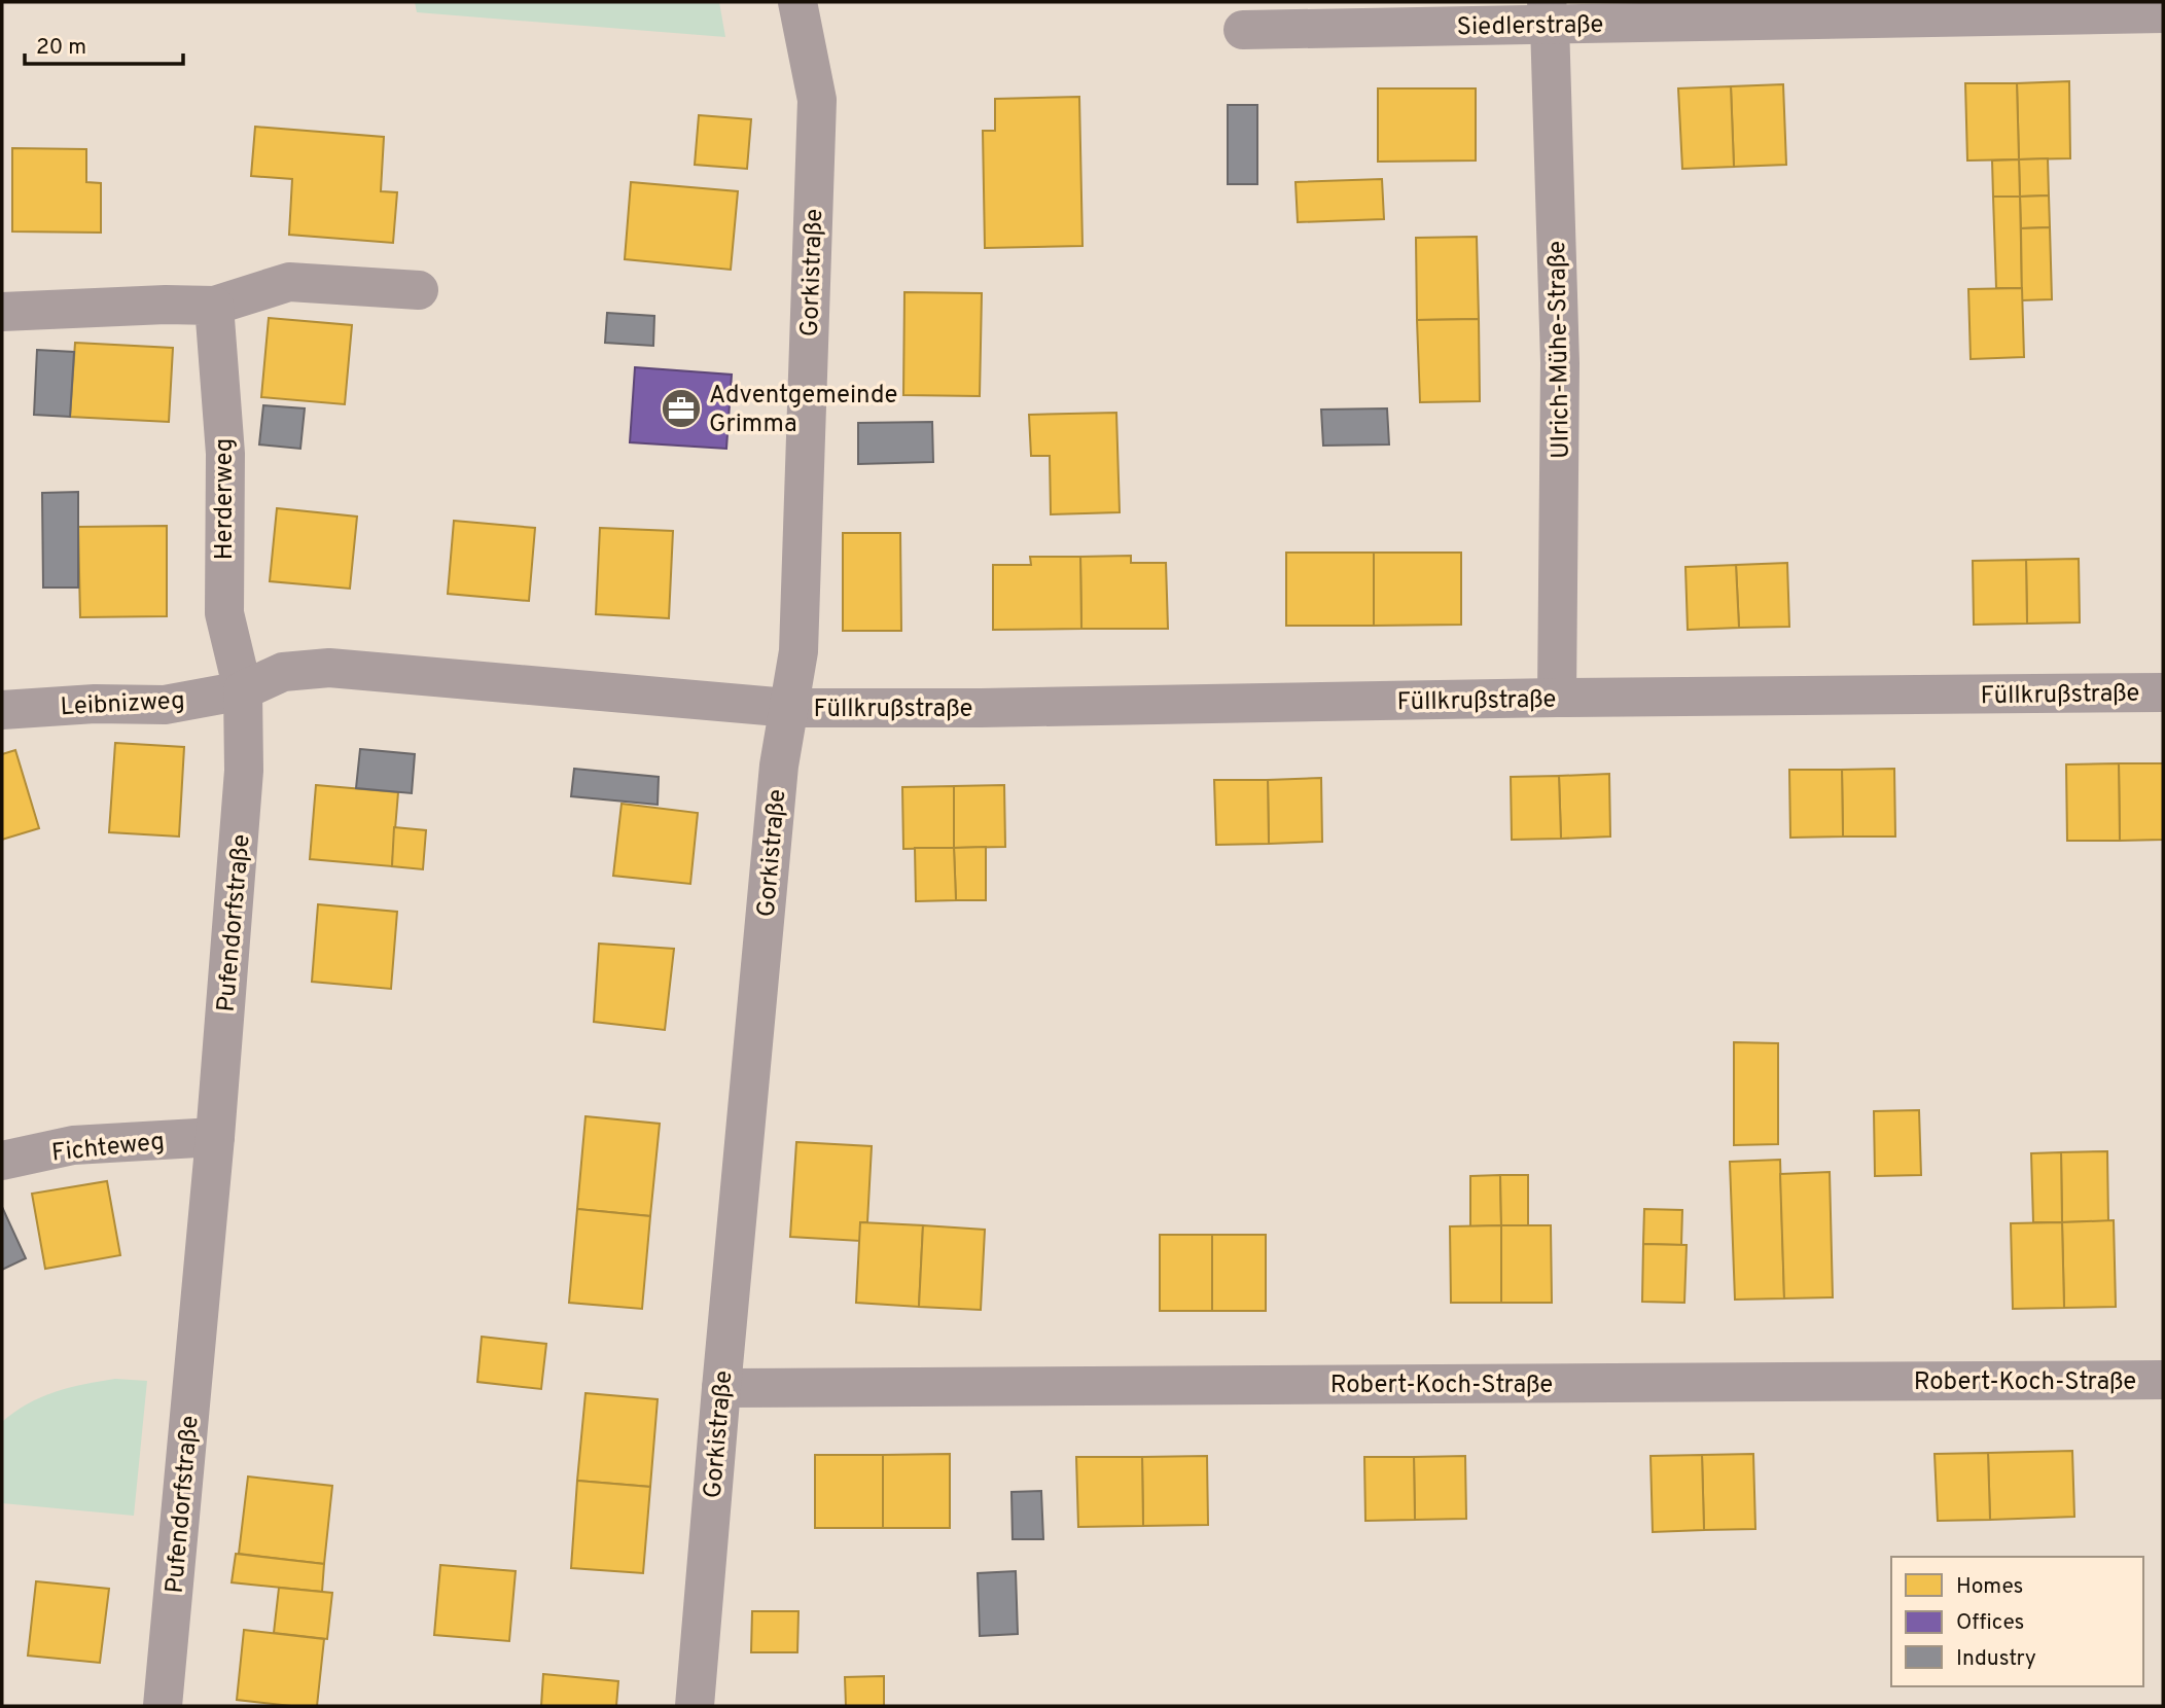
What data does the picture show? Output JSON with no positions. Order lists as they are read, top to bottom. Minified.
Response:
{"streets":{"street":["Siedlerstraße","Gorkistraße","Ulrich-Mühe-Straße","Herderweg","Füllkrußstraße","Leibnizweg","Pufendorfstraße","Fichteweg","Robert-Koch-Straße"]},"crossings":[["Siedlerstraße","Ulrich-Mühe-Straße"],["Gorkistraße","Füllkrußstraße"],["Gorkistraße","Robert-Koch-Straße"],["Ulrich-Mühe-Straße","Füllkrußstraße"],["Herderweg","Leibnizweg"],["Herderweg","Pufendorfstraße"],["Leibnizweg","Pufendorfstraße"],["Pufendorfstraße","Fichteweg"]],"places":{"office":["Adventgemeinde Grimma"]},"legend":["Homes","Offices","Industry"],"scale_bar":"20 m"}
